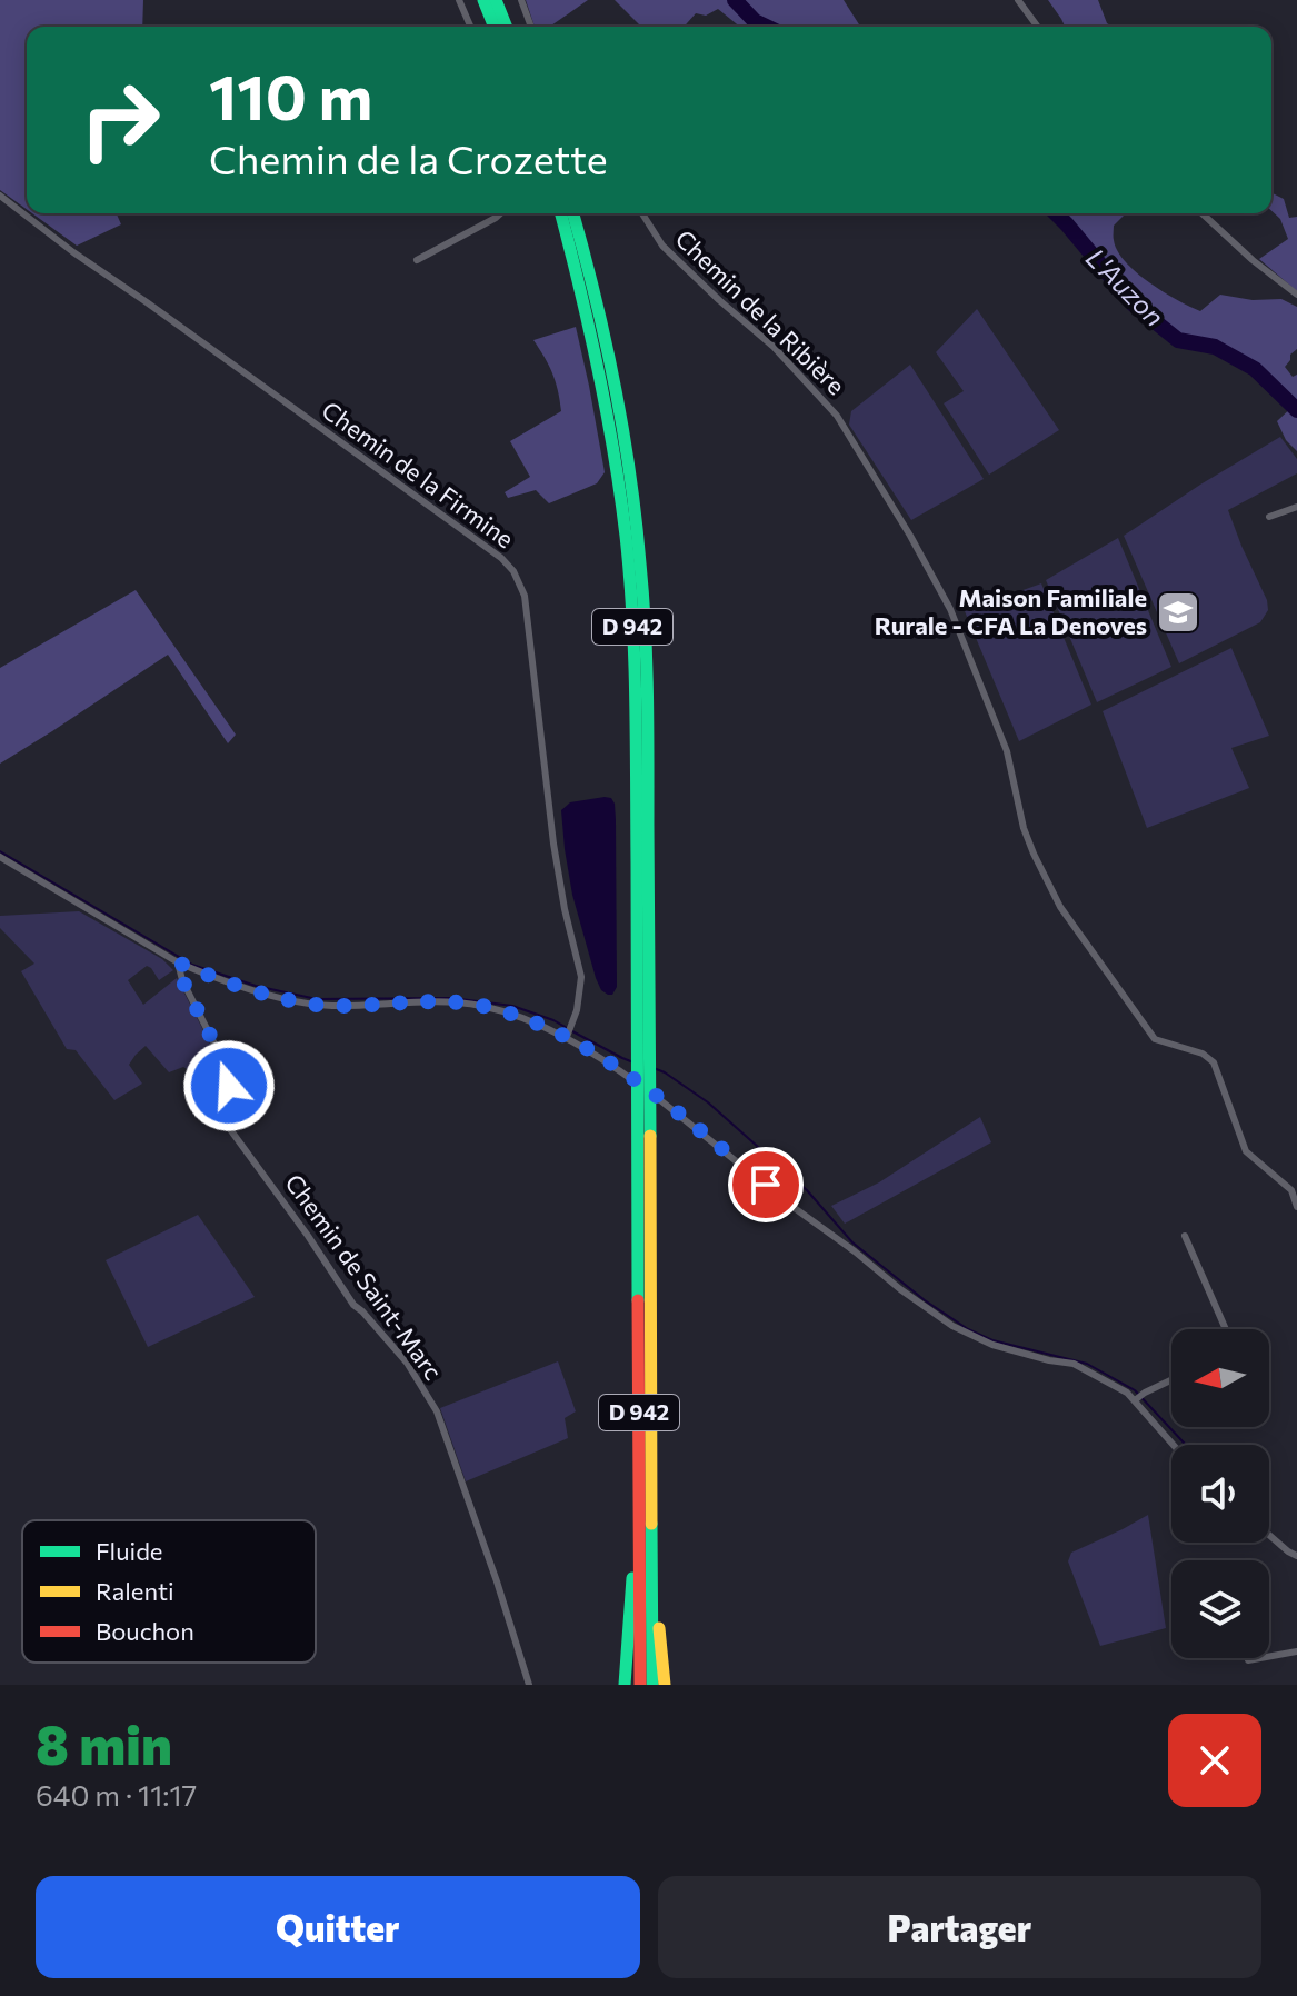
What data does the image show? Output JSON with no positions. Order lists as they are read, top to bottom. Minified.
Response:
{"streets":{"highway":["D 942"],"street":["Chemin de la Ribière","Chemin de la Firmine","Chemin de Saint-Marc"]},"water":["L'Auzon"],"places":{"school or university":["Maison Familiale Rurale - CFA La Denoves"]},"legend":["Fluide","Ralenti","Bouchon"],"north":"left","page":{"turn":["110 m","Chemin de la Crozette"],"heading":["8 min","640 m · 11:17"],"buttons":["Quitter","Partager"]}}
